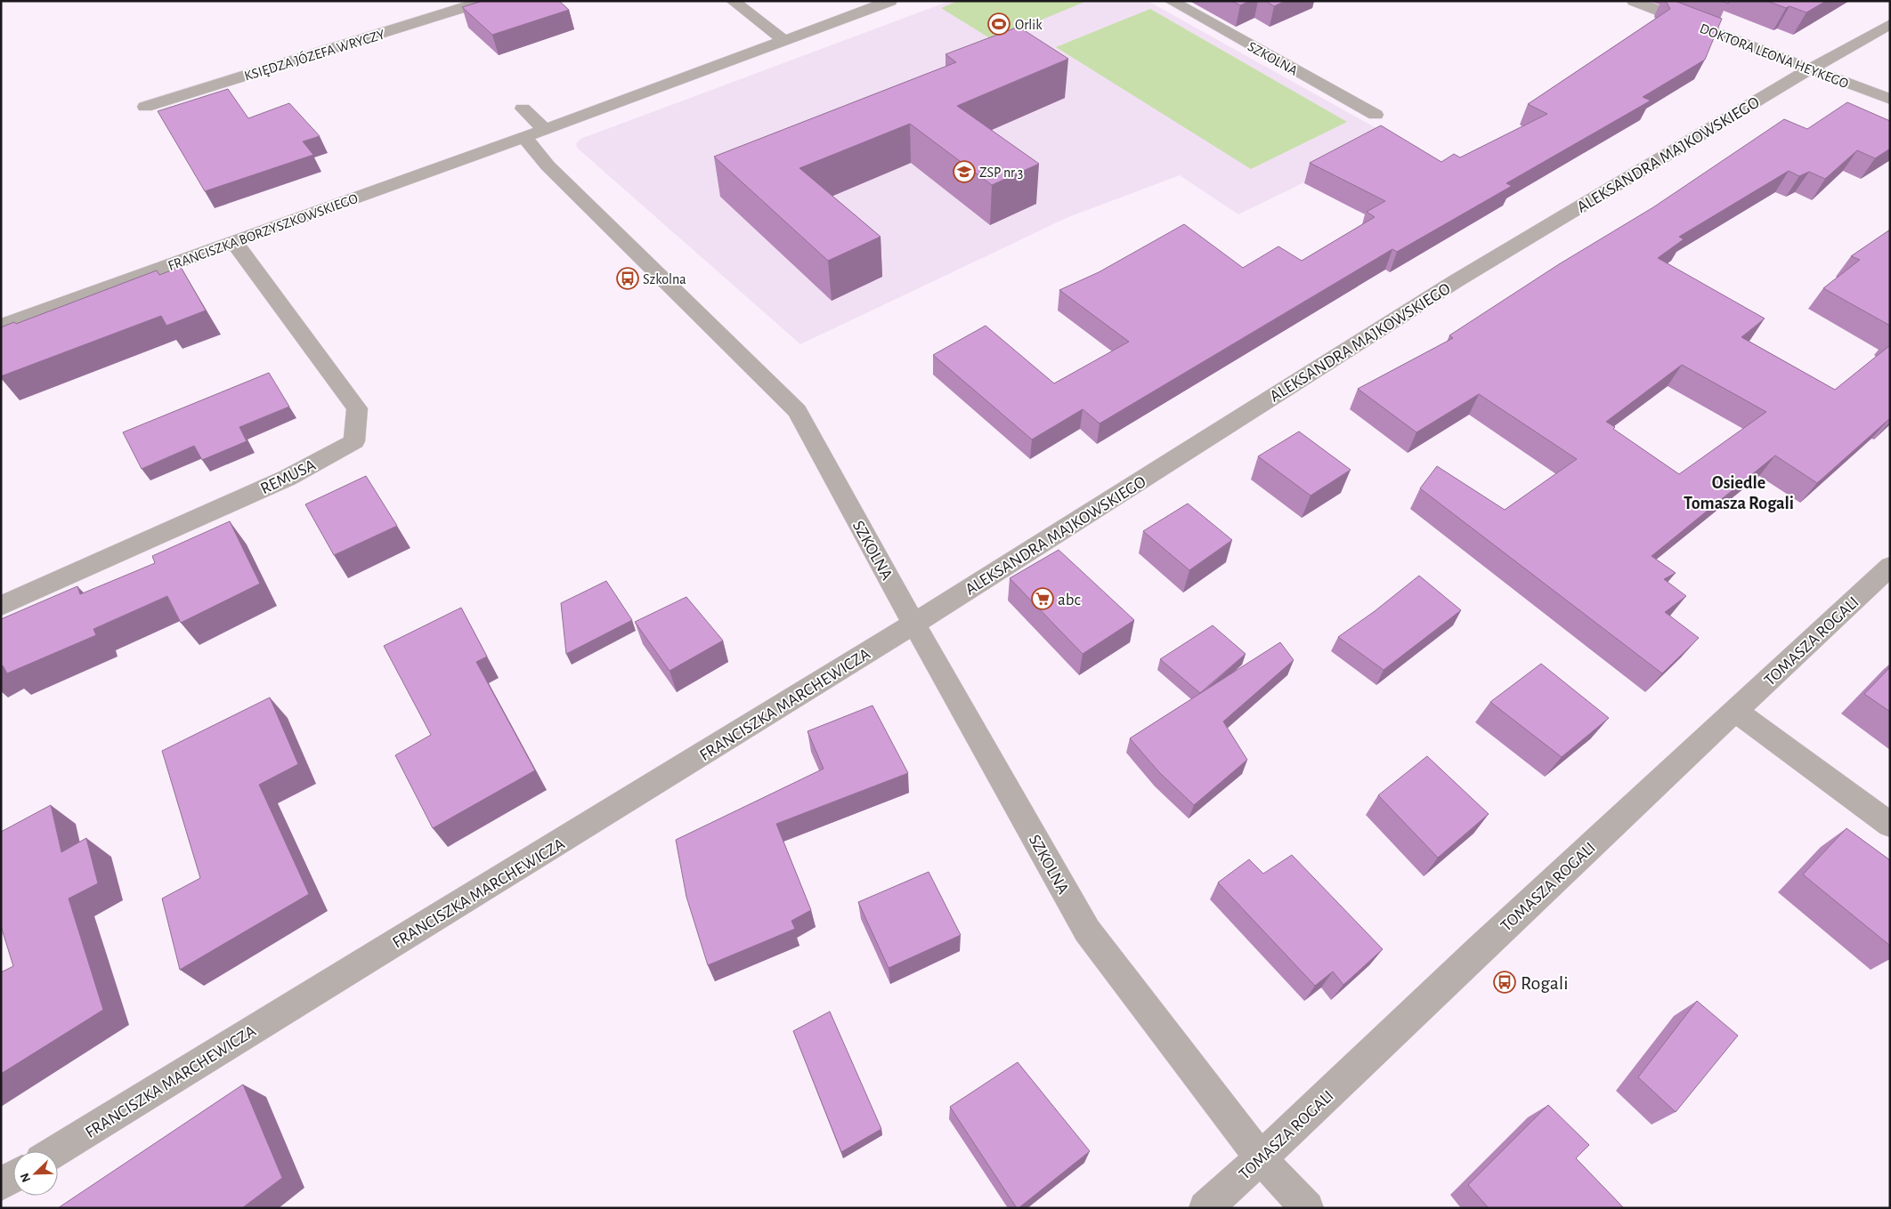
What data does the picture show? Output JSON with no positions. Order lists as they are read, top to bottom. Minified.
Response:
{"streets":{"street":["KSIĘDZA JÓZEFA WRYCZY","DOKTORA LEONA HEYKEGO","SZKOLNA","ALEKSANDRA MAJKOWSKIEGO","FRANCISZKA BORZYSZKOWSKIEGO","REMUSA","TOMASZA ROGALI","FRANCISZKA MARCHEWICZA"]},"crossings":[["DOKTORA LEONA HEYKEGO","ALEKSANDRA MAJKOWSKIEGO"],["SZKOLNA","ALEKSANDRA MAJKOWSKIEGO"],["SZKOLNA","FRANCISZKA BORZYSZKOWSKIEGO"],["SZKOLNA","TOMASZA ROGALI"],["SZKOLNA","FRANCISZKA MARCHEWICZA"],["ALEKSANDRA MAJKOWSKIEGO","FRANCISZKA MARCHEWICZA"],["FRANCISZKA BORZYSZKOWSKIEGO","REMUSA"]],"districts":["Osiedle Tomasza Rogali"],"places":{"sports":["Orlik"],"school or university":["ZSP nr 3"],"bus stop":["Szkolna","Rogali"],"supermarket":["abc"]},"north":"bottom left"}
